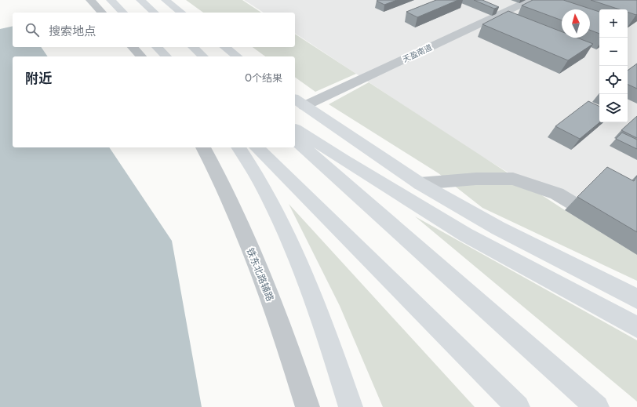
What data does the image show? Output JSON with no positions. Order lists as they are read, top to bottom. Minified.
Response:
{"streets":{"street":["天盈南道","铁东北路辅路"]},"north":"top","page":{"map_buttons":["+","−"],"search":"搜索地点","heading":["附近","0个结果"]}}
